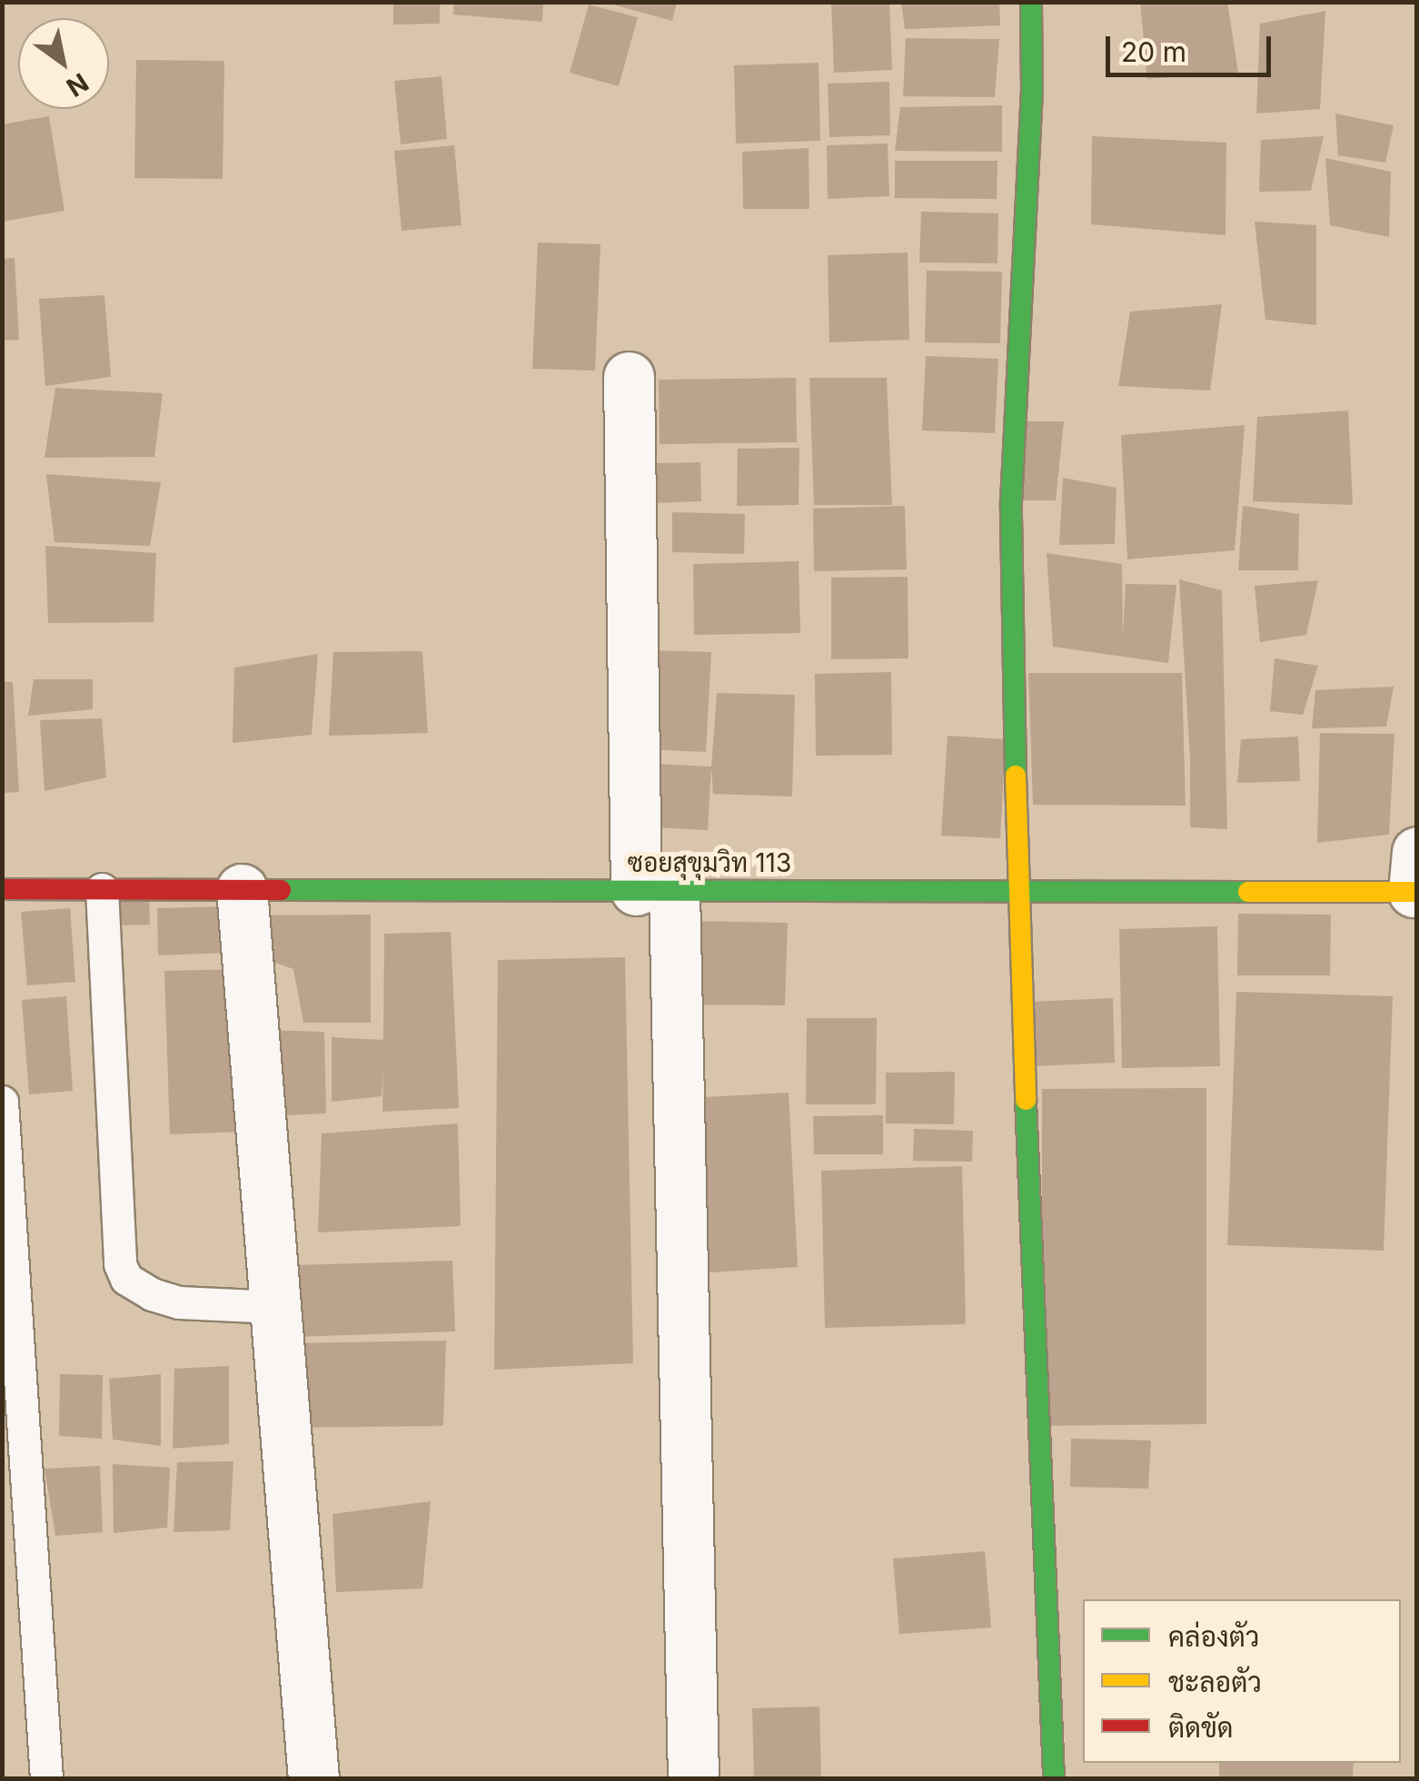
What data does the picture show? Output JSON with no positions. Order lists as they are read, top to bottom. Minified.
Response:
{"streets":{"street":["ซอยสุขุมวิท 113"]},"legend":["คล่องตัว","ชะลอตัว","ติดขัด"],"scale_bar":"20 m","north":"bottom right"}
